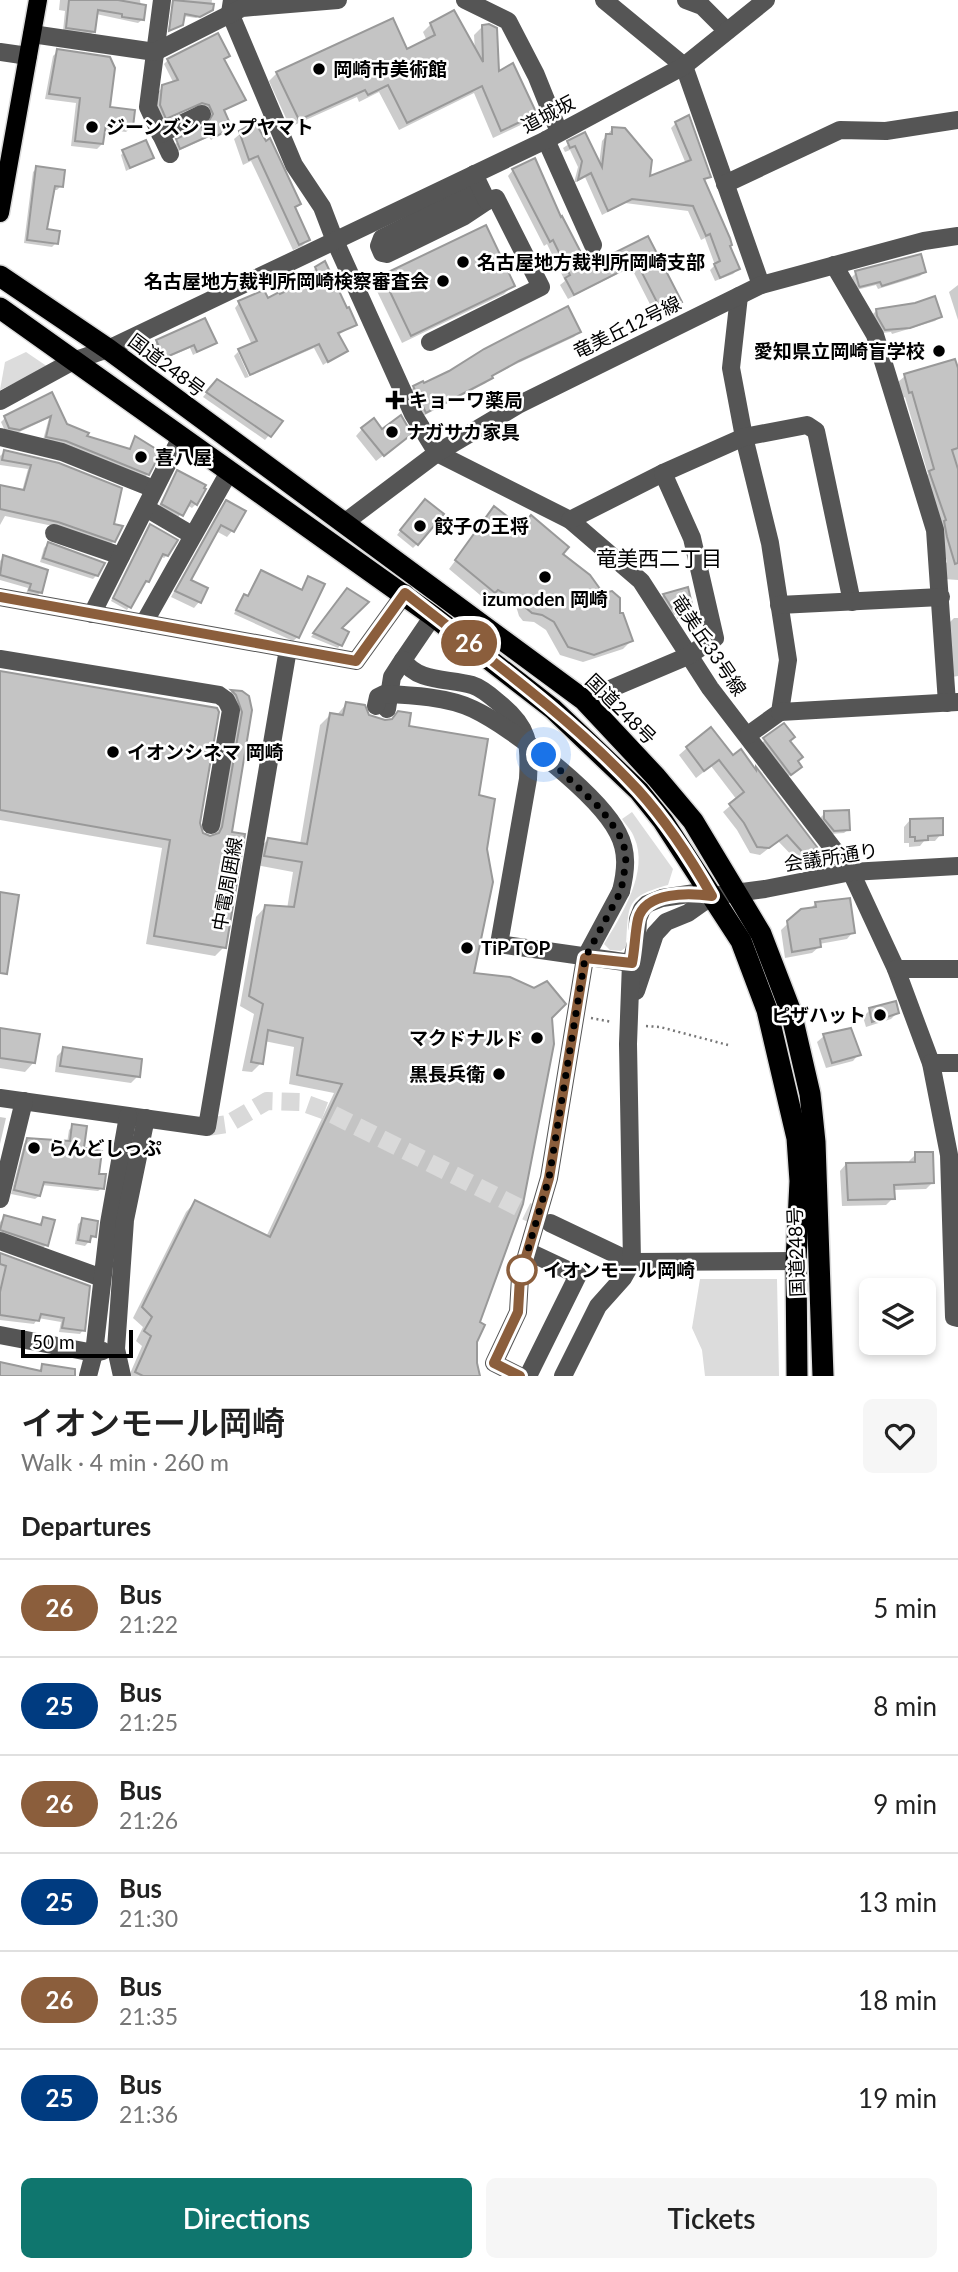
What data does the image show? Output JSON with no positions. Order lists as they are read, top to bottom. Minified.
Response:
{"streets":{"highway":["国道248号"],"street":["道城坂","竜美丘12号線","竜美丘33号線","会議所通り","中電周囲線"]},"crossings":[["道城坂","国道248号"],["竜美丘12号線","国道248号"],["竜美丘12号線","竜美丘33号線"],["国道248号","会議所通り"],["竜美丘33号線","会議所通り"]],"districts":["竜美西二丁目"],"places":{"other":["岡崎市美術館","ジーンズショップヤマト","名古屋地方裁判所岡崎支部","名古屋地方裁判所岡崎検察審査会","愛知県立岡崎盲学校","ナガサカ家具","喜八屋","餃子の王将","izumoden 岡崎","イオンシネマ 岡崎","TiP TOP","ピザハット","マクドナルド","黒長兵衛","らんどしっぷ","イオンモール岡崎"],"health":["キョーワ薬局"]},"lines":["bus line 26"],"scale_bar":"50 m","page":{"on_map":"26","scale":"50 m","heading":[["イオンモール岡崎","Walk · 4 min · 260 m"],"Departures"],"list":[{"mark":"26","name":"Bus","note":"21:22","value":"5 min"},{"mark":"25","name":"Bus","note":"21:25","value":"8 min"},{"mark":"26","name":"Bus","note":"21:26","value":"9 min"},{"mark":"25","name":"Bus","note":"21:30","value":"13 min"},{"mark":"26","name":"Bus","note":"21:35","value":"18 min"},{"mark":"25","name":"Bus","note":"21:36","value":"19 min"}],"buttons":["Directions","Tickets"]}}
